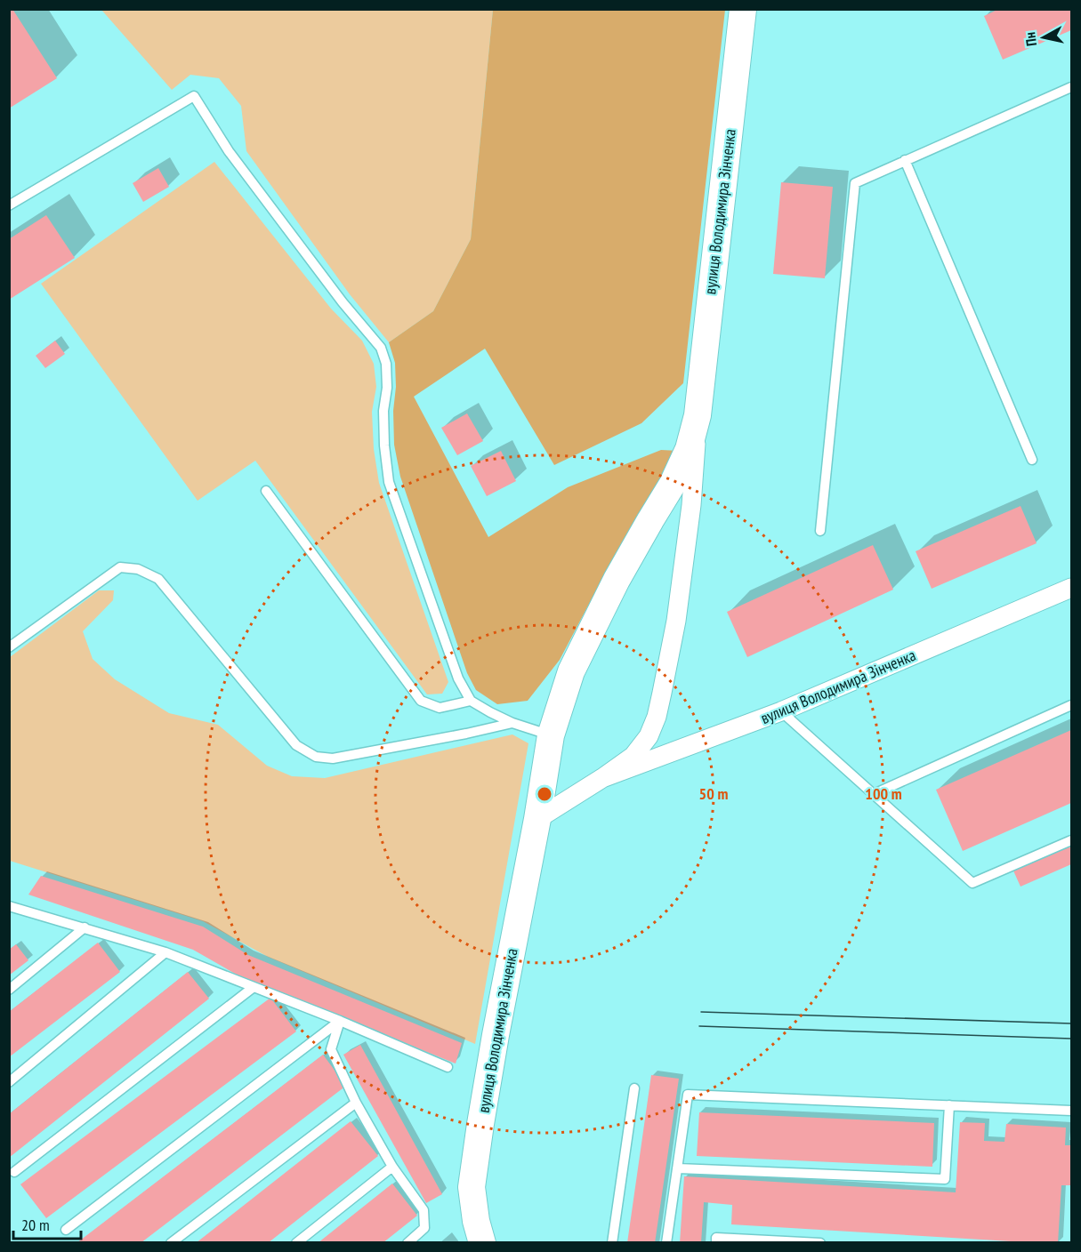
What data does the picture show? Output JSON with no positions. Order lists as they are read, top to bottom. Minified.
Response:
{"streets":{"main road":["вулиця Володимира Зінченка"]},"scale_bar":"20 m","north":"left","rings":["50 m","100 m"]}
